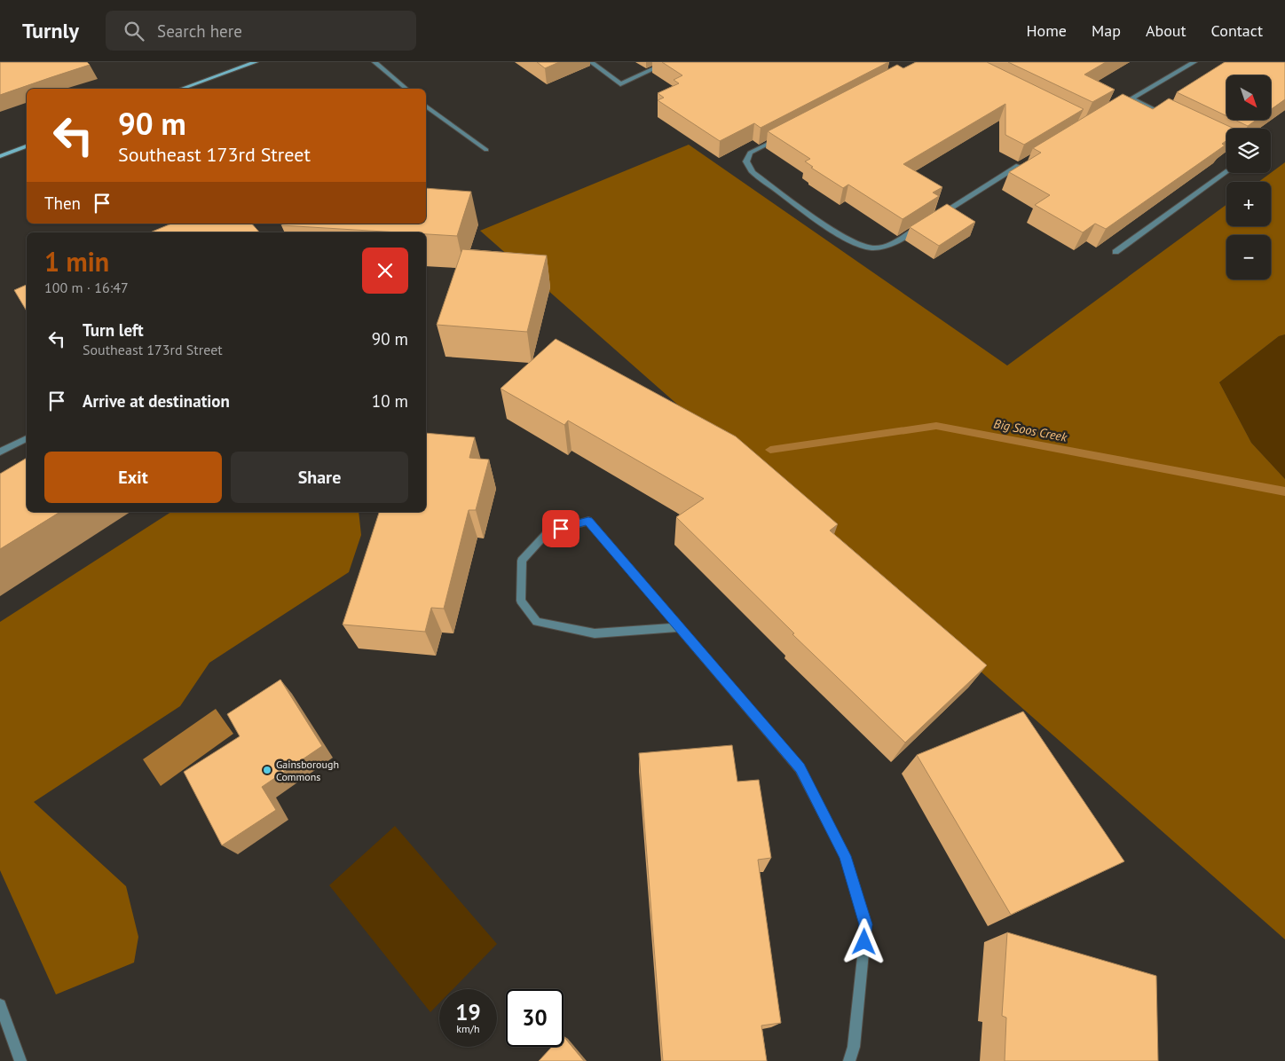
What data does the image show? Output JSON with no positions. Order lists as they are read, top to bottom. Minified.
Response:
{"water":["Big Soos Creek"],"places":["Gainsborough Commons"],"north":"bottom right","page":{"header":"Turnly","search":"Search here","nav":["Home","Map","About","Contact"],"map_buttons":["+","−"],"turn":["90 m","Southeast 173rd Street"],"then":"Then","heading":["1 min","100 m · 16:47"],"list":[{"name":"Turn left","note":"Southeast 173rd Street","value":"90 m"},{"name":"Arrive at destination","value":"10 m"}],"buttons":["Exit","Share"],"speed":"19 km/h","limit":"30"}}
